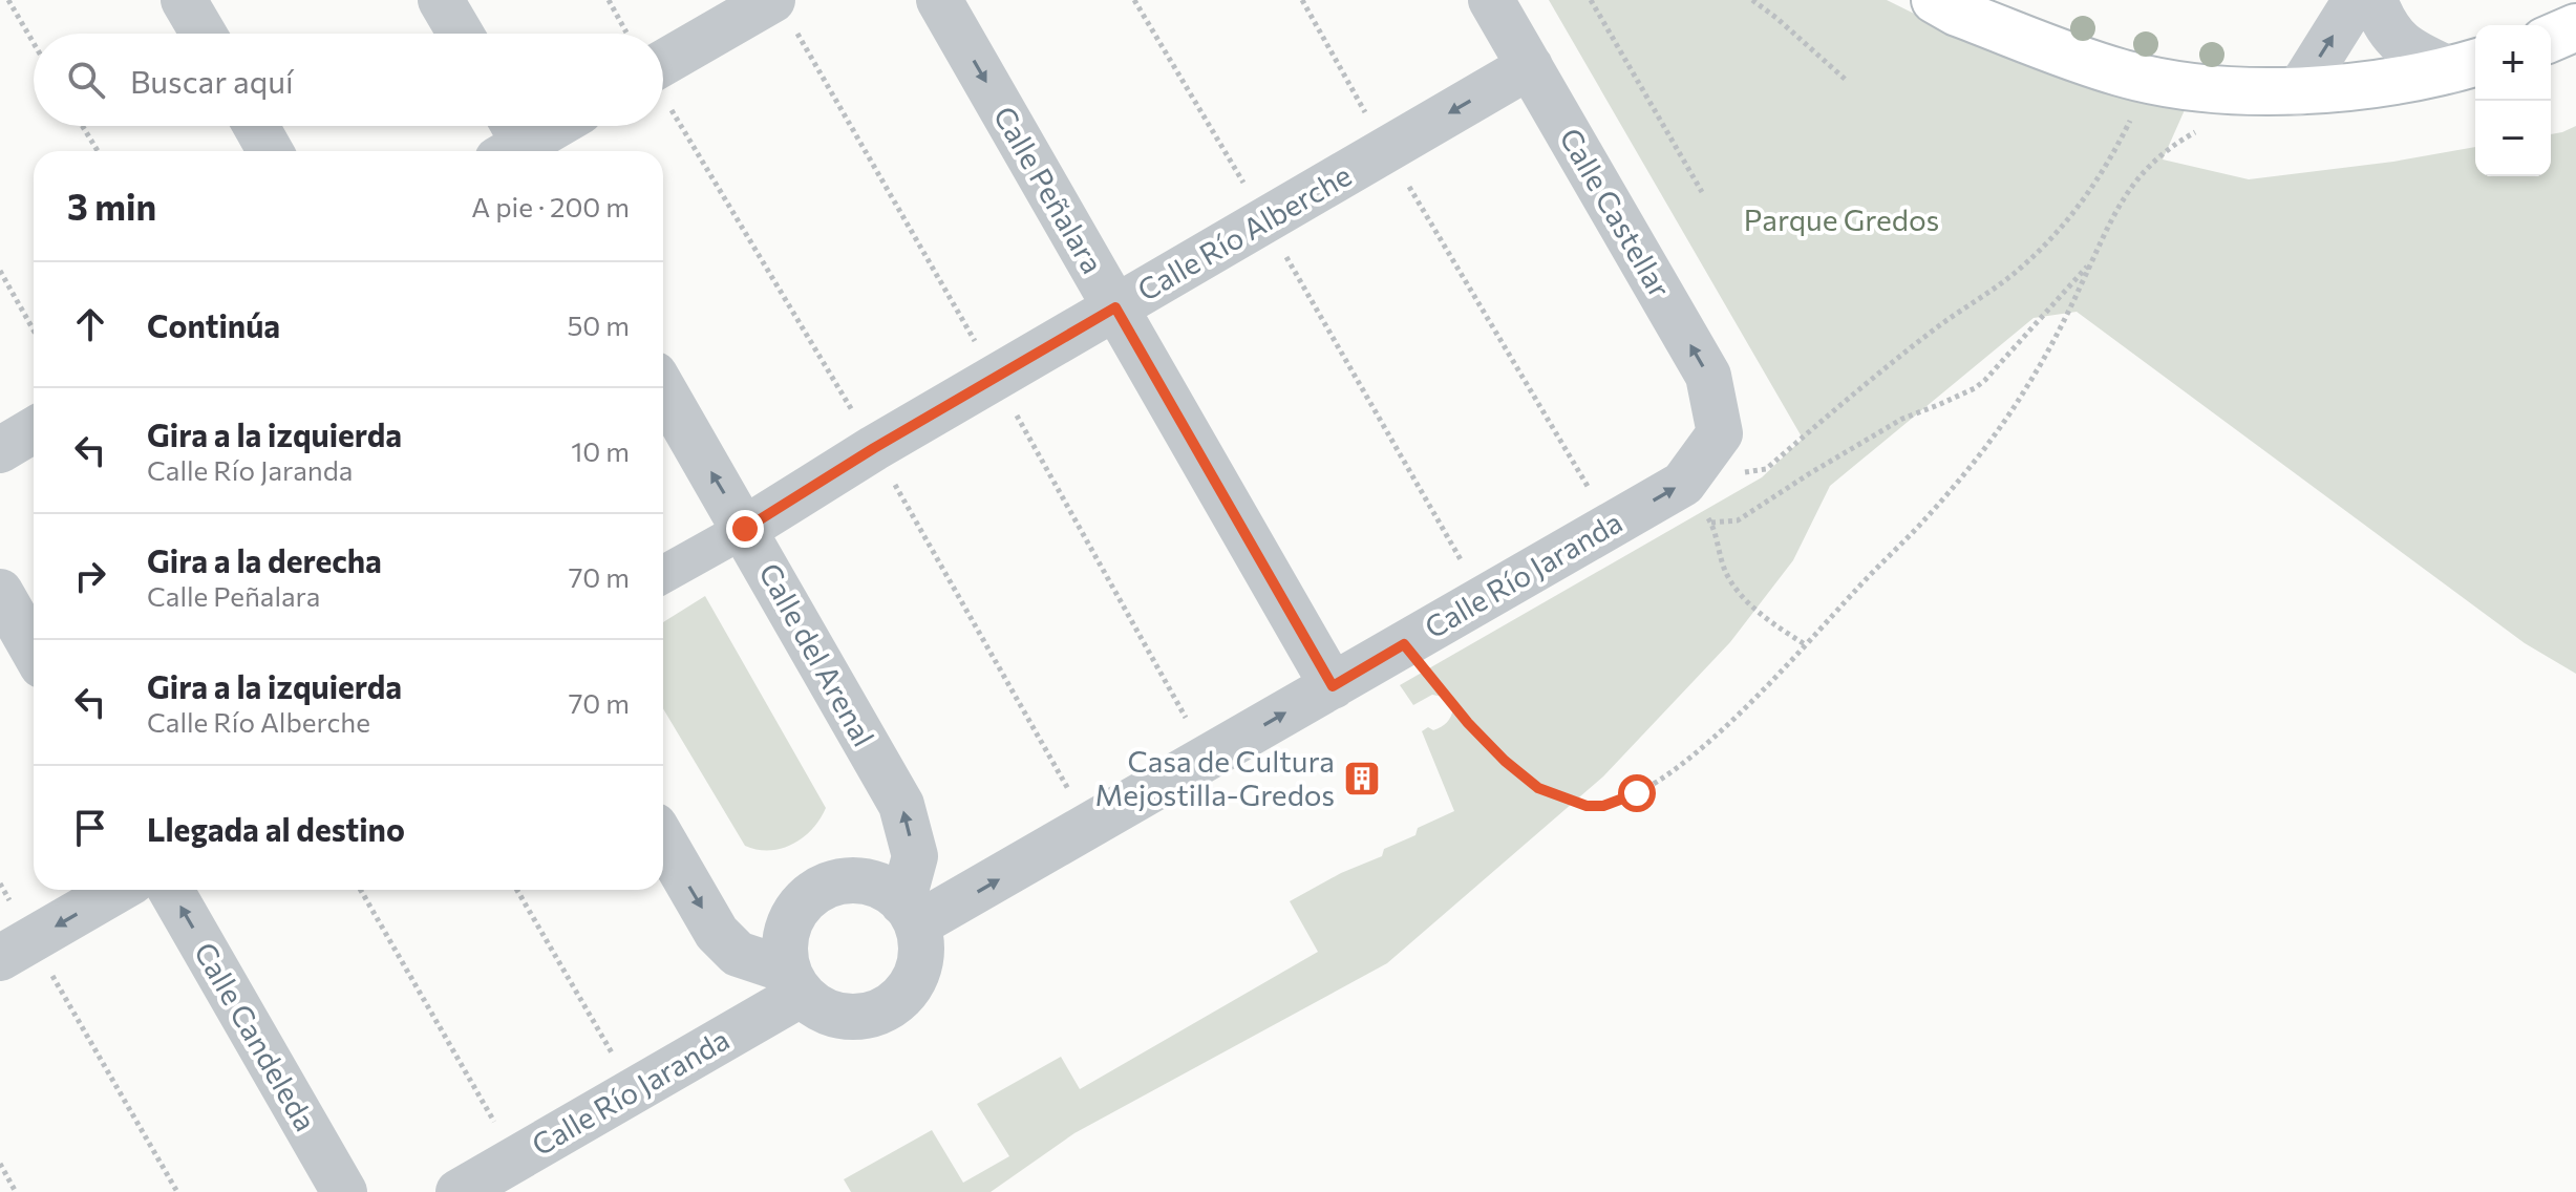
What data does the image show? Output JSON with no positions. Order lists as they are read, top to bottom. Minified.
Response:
{"streets":{"street":["Calle Peñalara","Calle Castellar","Calle Río Alberche","Calle Río Jaranda","Calle del Arenal","Calle Candeleda"]},"crossings":[["Calle Peñalara","Calle Río Alberche"],["Calle Peñalara","Calle Río Jaranda"],["Calle Castellar","Calle Río Alberche"],["Calle Castellar","Calle Río Jaranda"],["Calle Río Alberche","Calle del Arenal"],["Calle Río Jaranda","Calle del Arenal"]],"one_way":["Calle Peñalara","Calle Castellar","Calle Río Jaranda","Calle del Arenal","Calle Candeleda"],"parks":["Parque Gredos"],"places":{"building":["Casa de Cultura Mejostilla-Gredos"]},"page":{"map_buttons":["+","−"],"search":"Buscar aquí","heading":["3 min","A pie · 200 m"],"list":[["Continúa","50 m"],["Gira a la izquierda","Calle Río Jaranda","10 m"],["Gira a la derecha","Calle Peñalara","70 m"],["Gira a la izquierda","Calle Río Alberche","70 m"],"Llegada al destino"]}}
